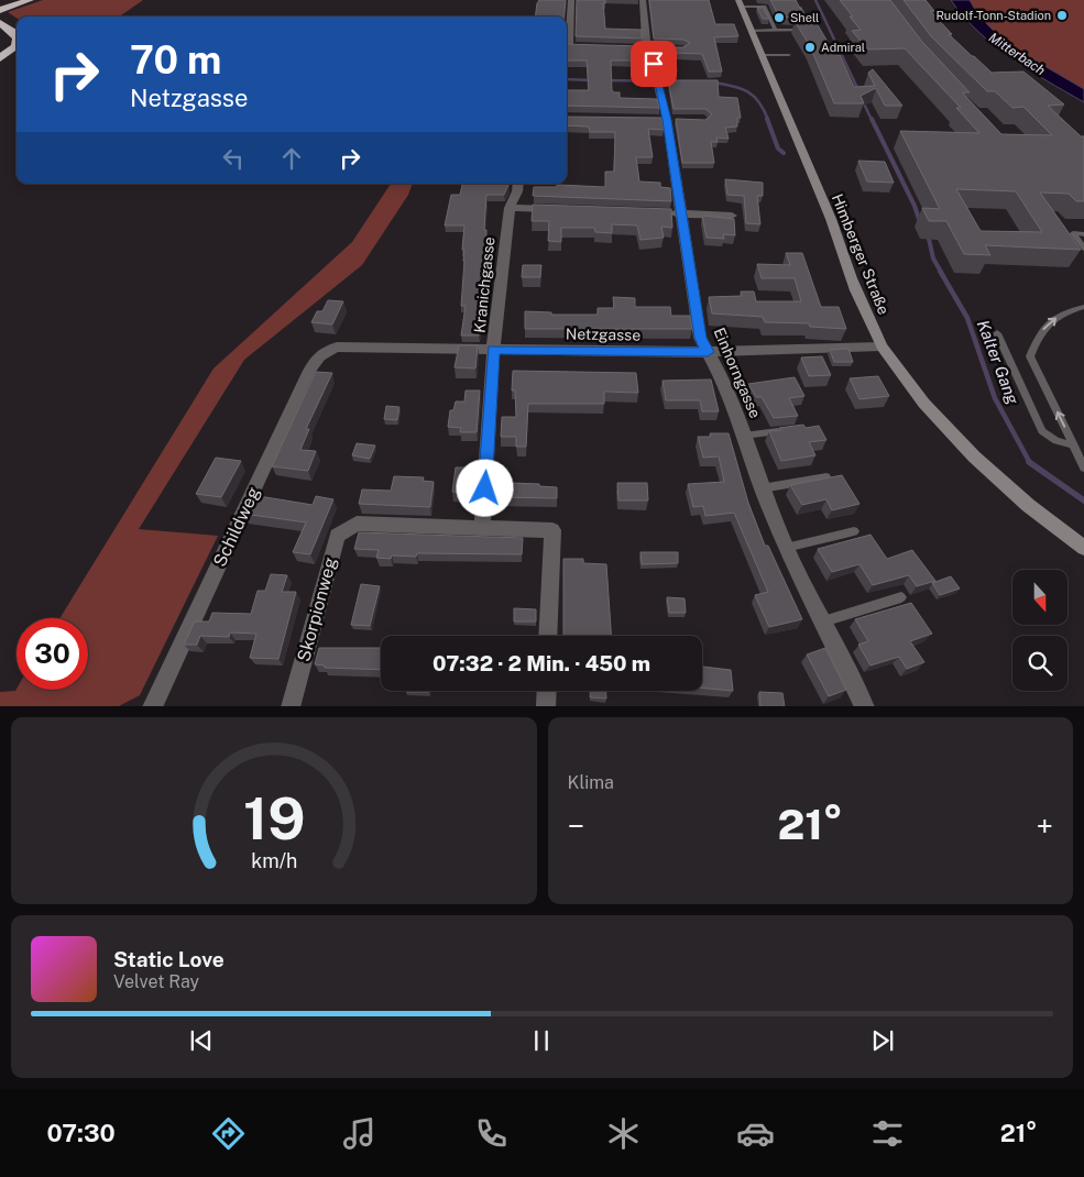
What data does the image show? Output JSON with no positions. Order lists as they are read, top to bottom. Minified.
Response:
{"streets":{"main road":["Himberger Straße"],"street":["Kranichgasse","Netzgasse","Einhorngasse","Schildweg","Skorpionweg"]},"crossings":[["Himberger Straße","Netzgasse"],["Kranichgasse","Netzgasse"],["Kranichgasse","Skorpionweg"],["Netzgasse","Einhorngasse"],["Netzgasse","Schildweg"]],"water":["Mitterbach","Kalter Gang"],"places":["Rudolf-Tonn-Stadion","Shell","Admiral"],"north":"bottom","page":{"turn":["70 m","Netzgasse"],"limit":"30","trip":"07:32 · 2 Min. · 450 m","tile":"Klima","heat":["−","21°","+"],"song":["Static Love","Velvet Ray"],"tabs":["07:30","21°"],"gauge":["19","km/h"]}}
